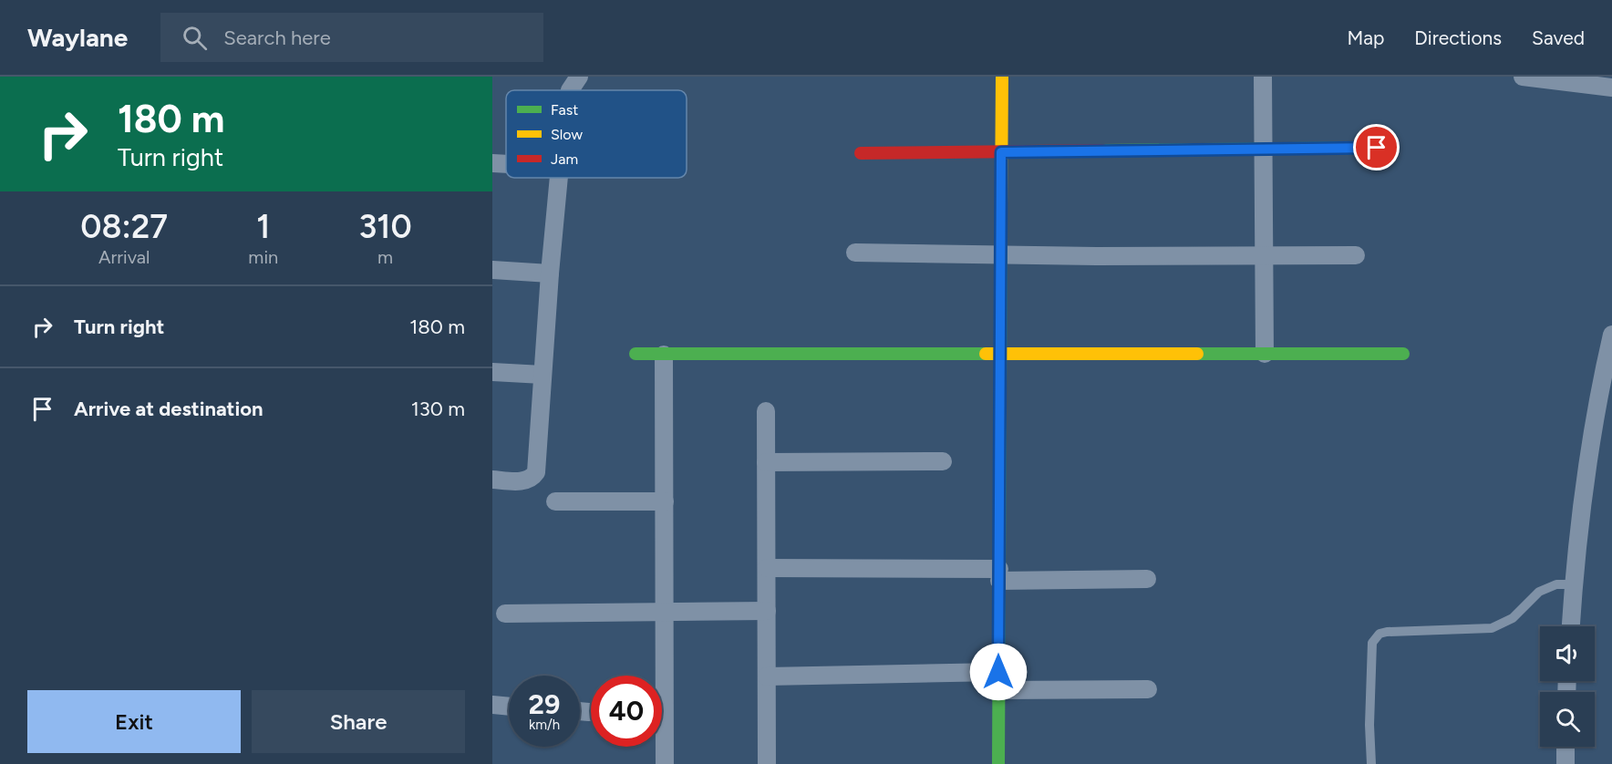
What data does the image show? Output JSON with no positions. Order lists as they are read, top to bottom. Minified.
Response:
{"legend":["Fast","Slow","Jam"],"page":{"header":"Waylane","search":"Search here","nav":["Map","Directions","Saved"],"turn":["180 m","Turn right"],"eta":["08:27","Arrival","1","min","310","m"],"list":[{"name":"Turn right","value":"180 m"},{"name":"Arrive at destination","value":"130 m"}],"speed":"29 km/h","limit":"40","buttons":["Exit","Share"]}}
